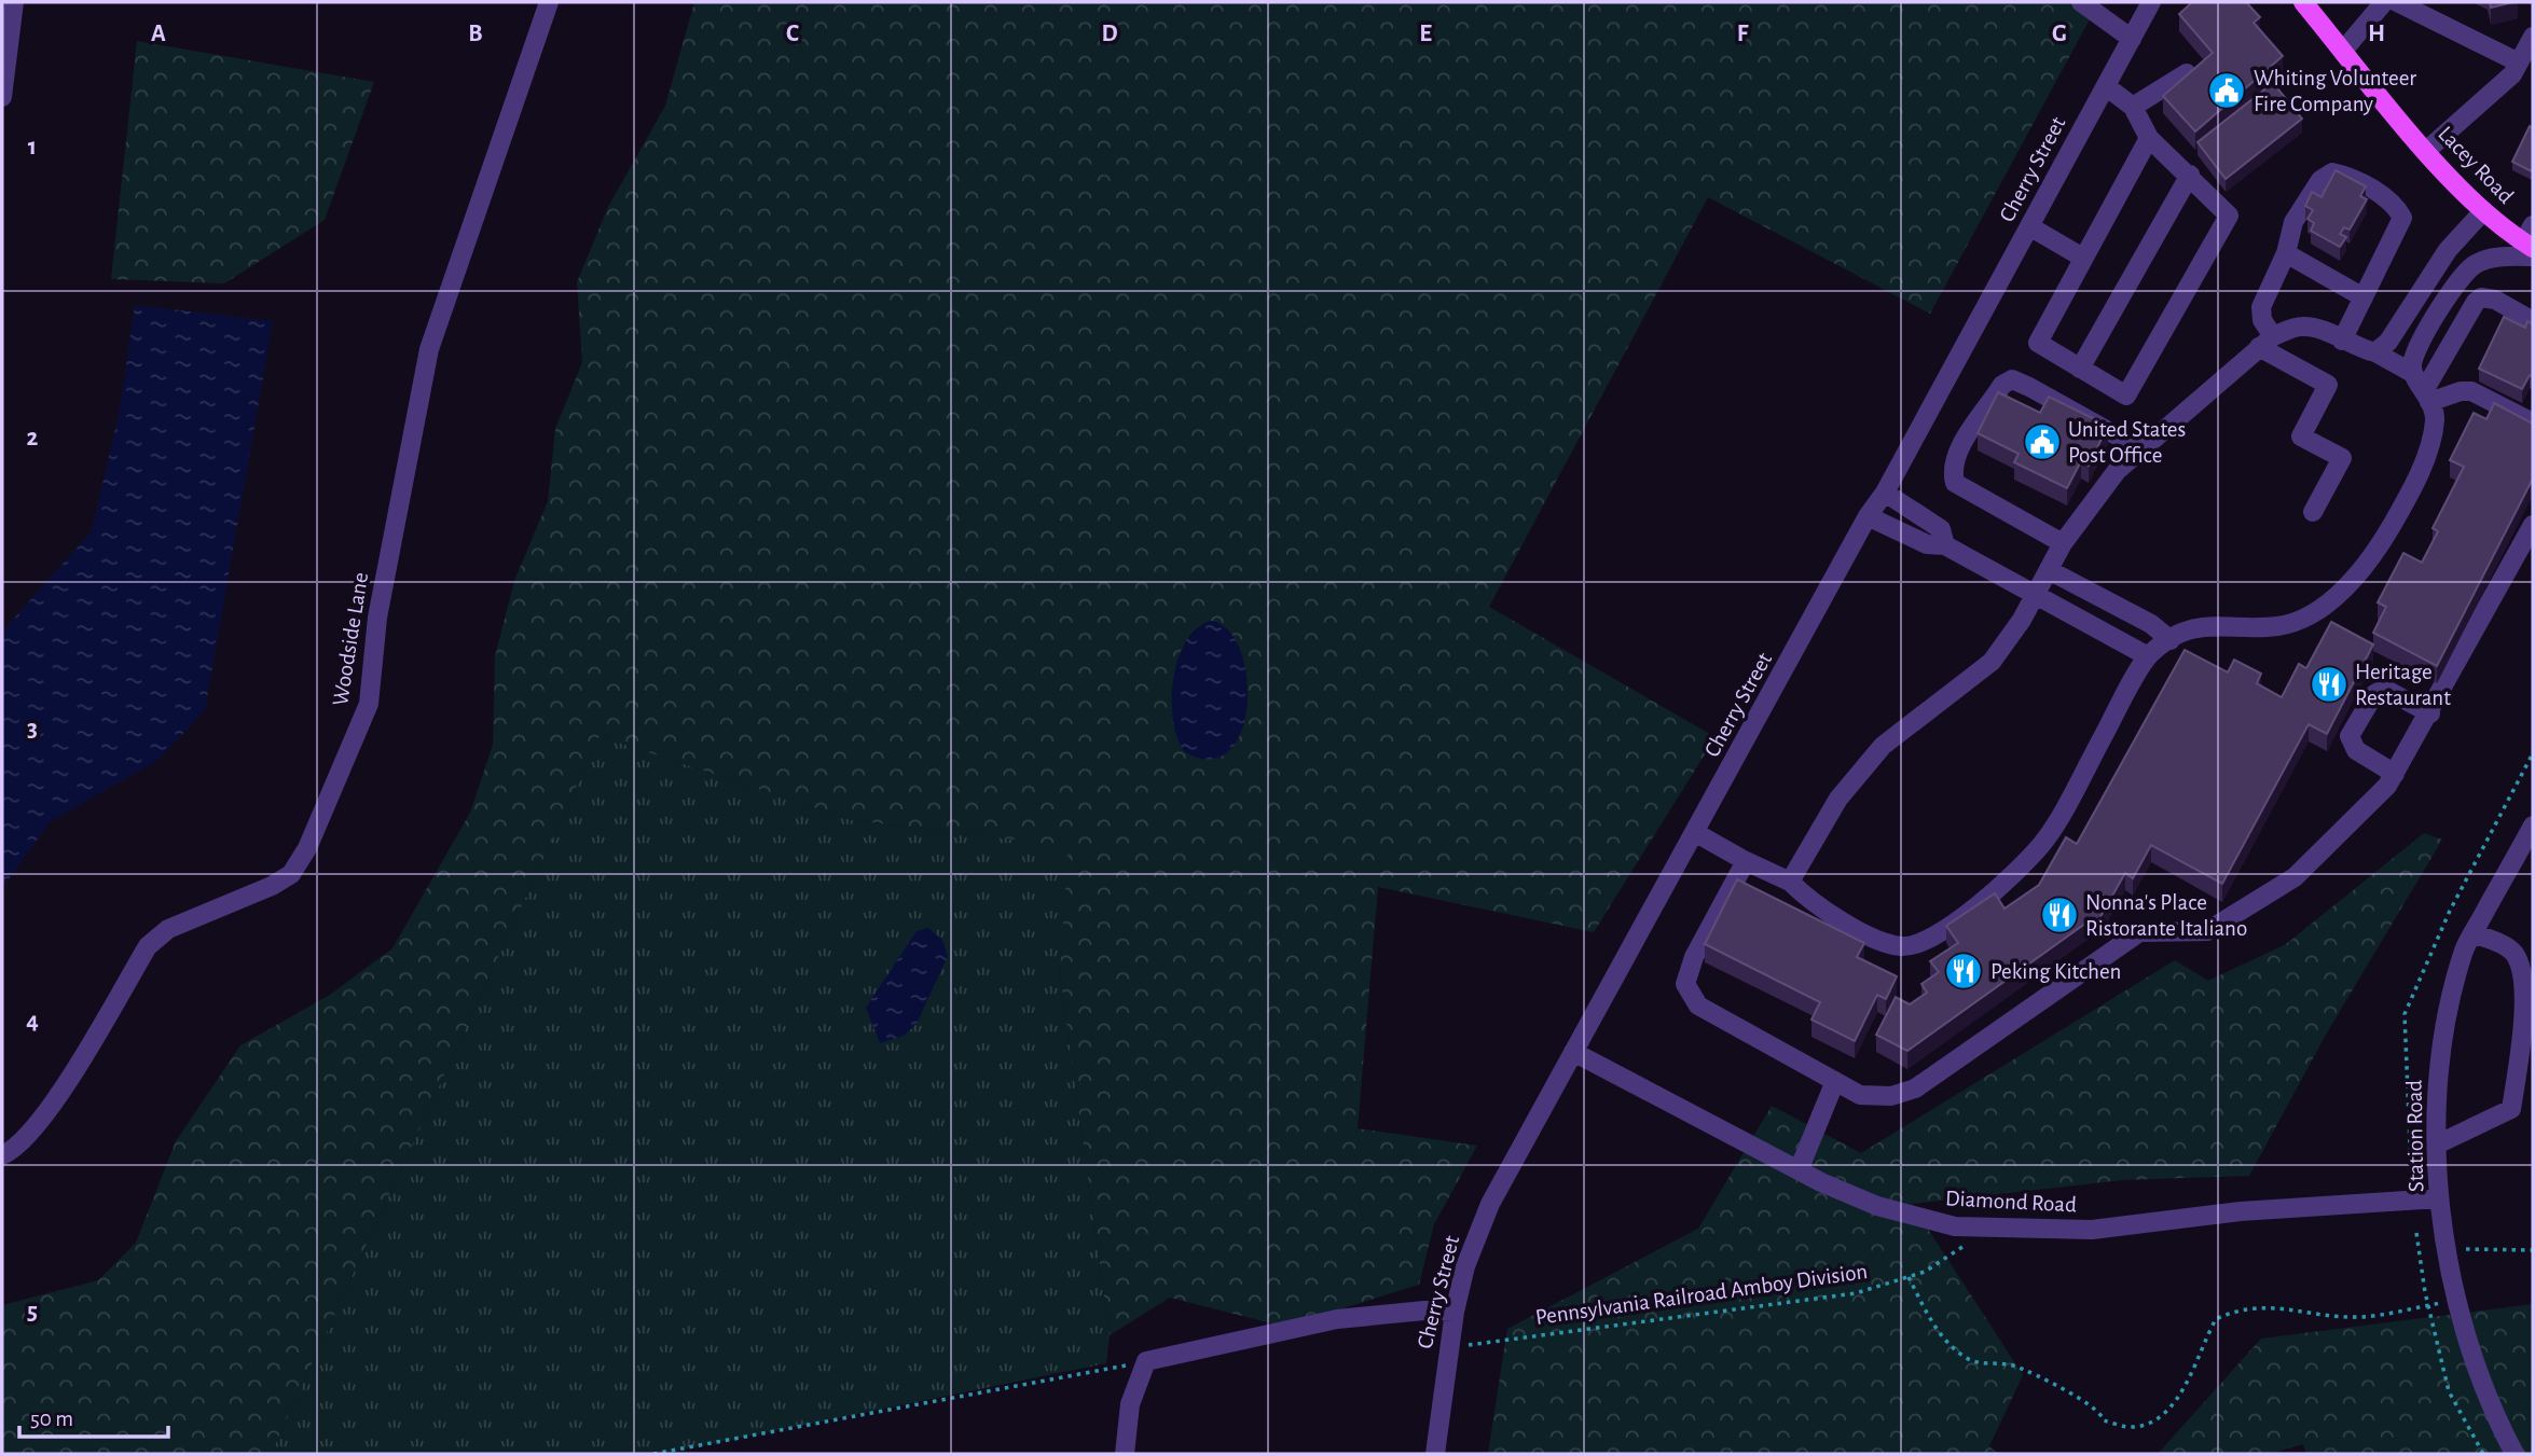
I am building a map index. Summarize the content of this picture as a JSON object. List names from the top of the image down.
{
  "streets": {
    "main road": ["Lacey Road"],
    "street": [
      "Cherry Street",
      "Woodside Lane",
      "Station Road",
      "Diamond Road"
    ],
    "path": ["Pennsylvania Railroad Amboy Division"]
  },
  "crossings": [
    ["Cherry Street", "Diamond Road"],
    ["Cherry Street", "Pennsylvania Railroad Amboy Division"],
    ["Station Road", "Diamond Road"],
    ["Diamond Road", "Pennsylvania Railroad Amboy Division"]
  ],
  "places": {
    "public building": ["Whiting Volunteer Fire Company", "United States Post Office"],
    "restaurant": ["Heritage Restaurant", "Nonna's Place Ristorante Italiano", "Peking Kitchen"]
  },
  "scale_bar": "50 m",
  "grid": {
    "columns": [
      "A",
      "B",
      "C",
      "D",
      "E",
      "F",
      "G",
      "H"
    ],
    "rows": [
      "1",
      "2",
      "3",
      "4",
      "5"
    ]
  }
}
